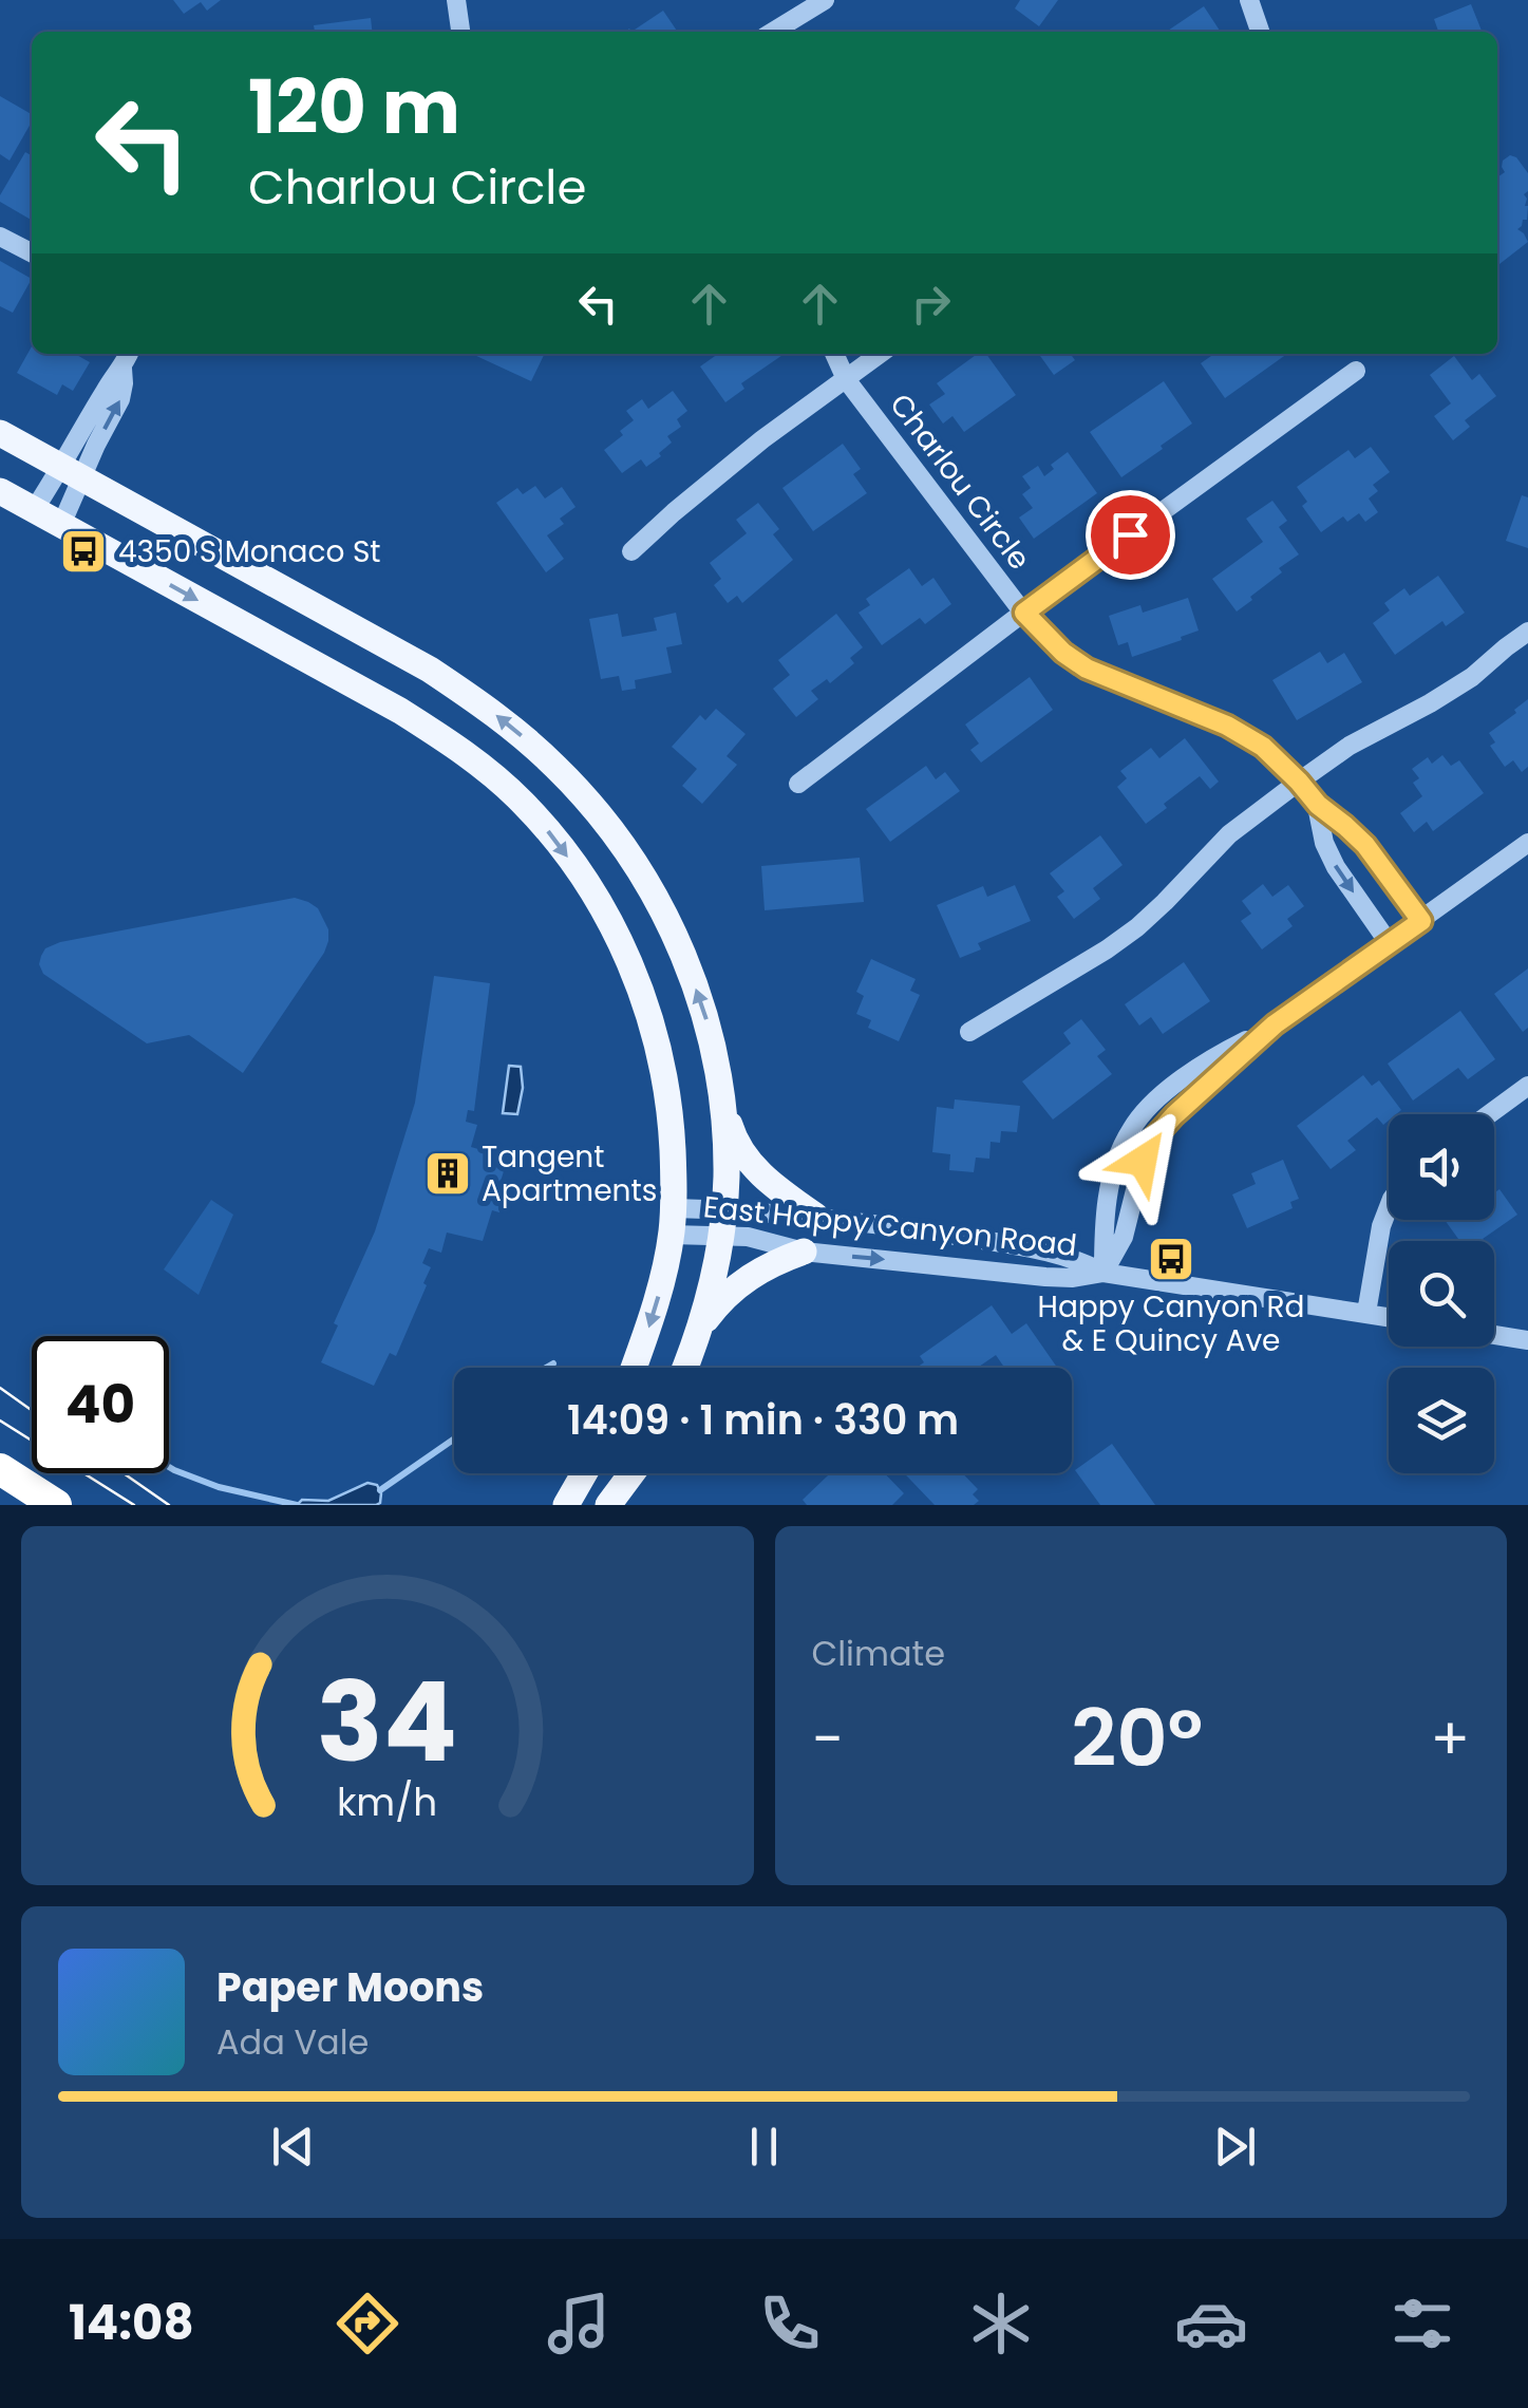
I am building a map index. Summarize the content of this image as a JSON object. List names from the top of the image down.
{
  "streets": {
    "street": ["Charlou Circle", "East Happy Canyon Road"]
  },
  "places": {
    "bus stop": ["4350 S Monaco St", "Happy Canyon Rd & E Quincy Ave"],
    "building": ["Tangent Apartments"]
  },
  "page": {
    "turn": ["120 m", "Charlou Circle"],
    "limit": "40",
    "trip": "14:09 · 1 min · 330 m",
    "tile": "Climate",
    "heat": ["−", "20°", "+"],
    "song": ["Paper Moons", "Ada Vale"],
    "tabs": "14:08",
    "gauge": ["34", "km/h"]
  }
}
